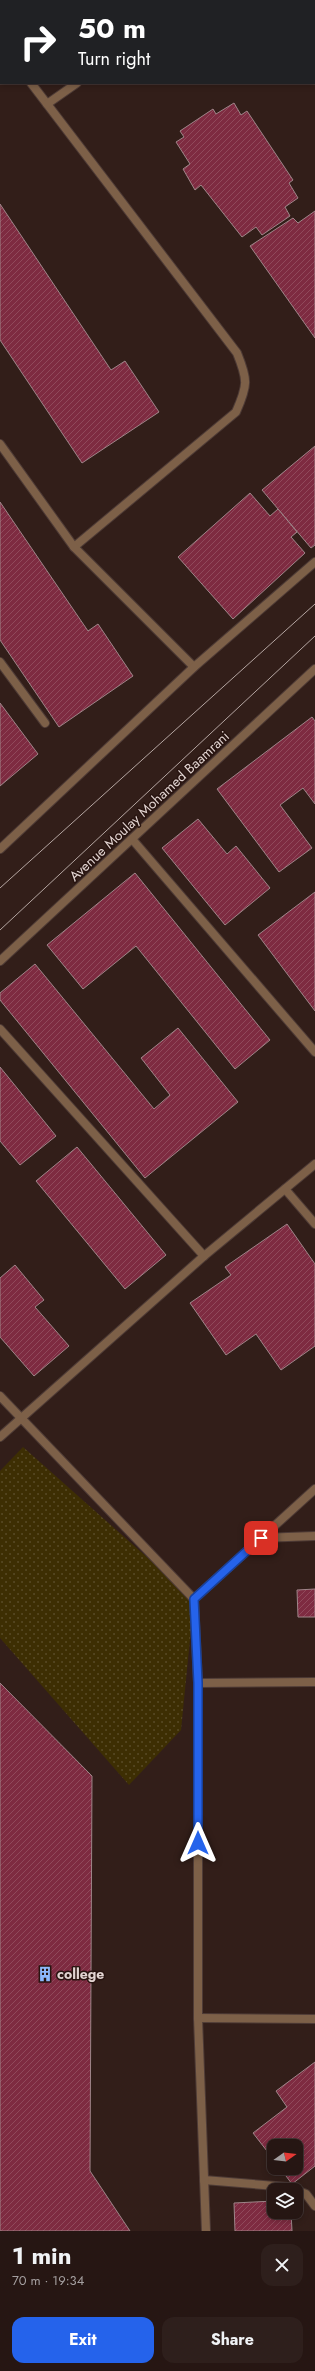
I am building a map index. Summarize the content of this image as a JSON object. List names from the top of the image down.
{
  "streets": {
    "street": ["Avenue Moulay Mohamed Baamrani"]
  },
  "places": {
    "building": ["college"]
  },
  "north": "right",
  "page": {
    "turn": ["50 m", "Turn right"],
    "heading": ["1 min", "70 m · 19:34"],
    "buttons": ["Exit", "Share"]
  }
}
